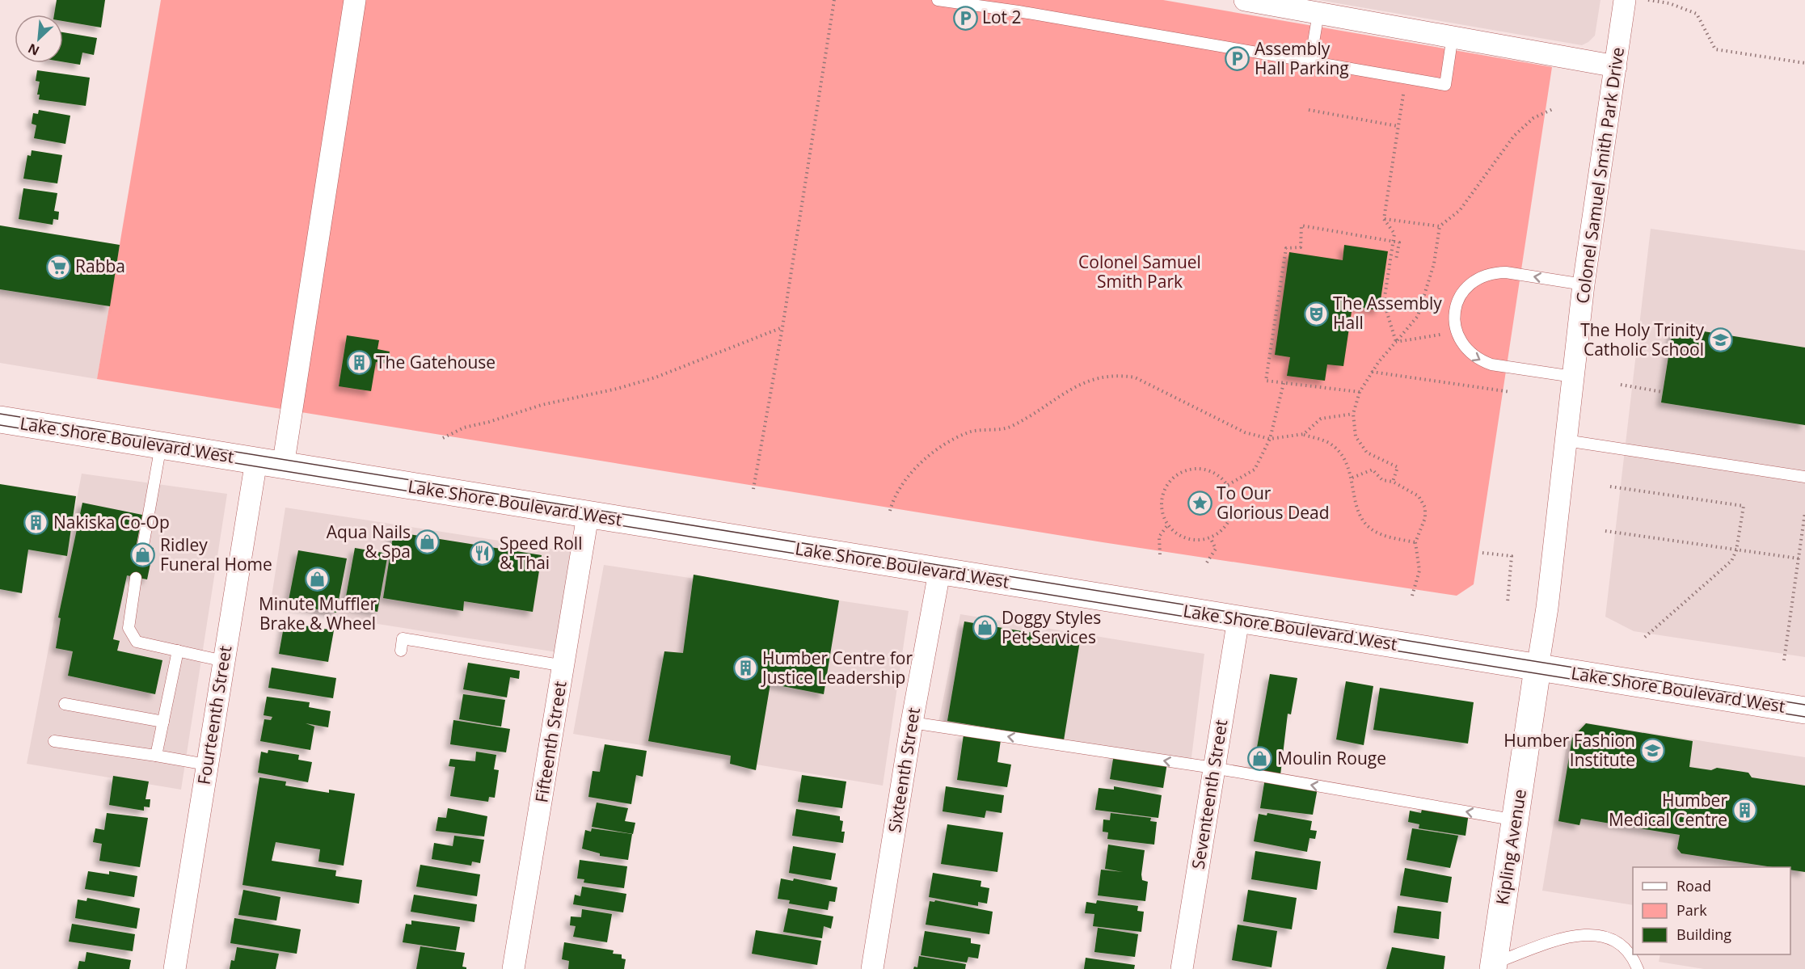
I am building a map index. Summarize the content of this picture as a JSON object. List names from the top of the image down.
{
  "streets": {
    "main road": ["Lake Shore Boulevard West", "Kipling Avenue"],
    "street": [
      "Colonel Samuel Smith Park Drive",
      "Fourteenth Street",
      "Fifteenth Street",
      "Sixteenth Street",
      "Seventeenth Street"
    ]
  },
  "crossings": [
    ["Colonel Samuel Smith Park Drive", "Lake Shore Boulevard West"],
    ["Colonel Samuel Smith Park Drive", "Kipling Avenue"],
    ["Lake Shore Boulevard West", "Fourteenth Street"],
    ["Lake Shore Boulevard West", "Fifteenth Street"],
    ["Lake Shore Boulevard West", "Sixteenth Street"],
    ["Lake Shore Boulevard West", "Seventeenth Street"],
    ["Lake Shore Boulevard West", "Kipling Avenue"]
  ],
  "parks": ["Colonel Samuel Smith Park"],
  "places": {
    "parking": ["Lot 2", "Assembly Hall Parking"],
    "supermarket": ["Rabba"],
    "theatre": ["The Assembly Hall"],
    "school or university": ["The Holy Trinity Catholic School", "Humber Fashion Institute"],
    "building": [
      "The Gatehouse",
      "Nakiska Co-Op",
      "Humber Centre for Justice Leadership",
      "Humber Medical Centre"
    ],
    "place": ["To Our Glorious Dead"],
    "shop": [
      "Aqua Nails & Spa",
      "Ridley Funeral Home",
      "Minute Muffler Brake & Wheel",
      "Doggy Styles Pet Services",
      "Moulin Rouge"
    ],
    "restaurant": ["Speed Roll & Thai"]
  },
  "legend": ["Road", "Park", "Building"],
  "north": "bottom left"
}
